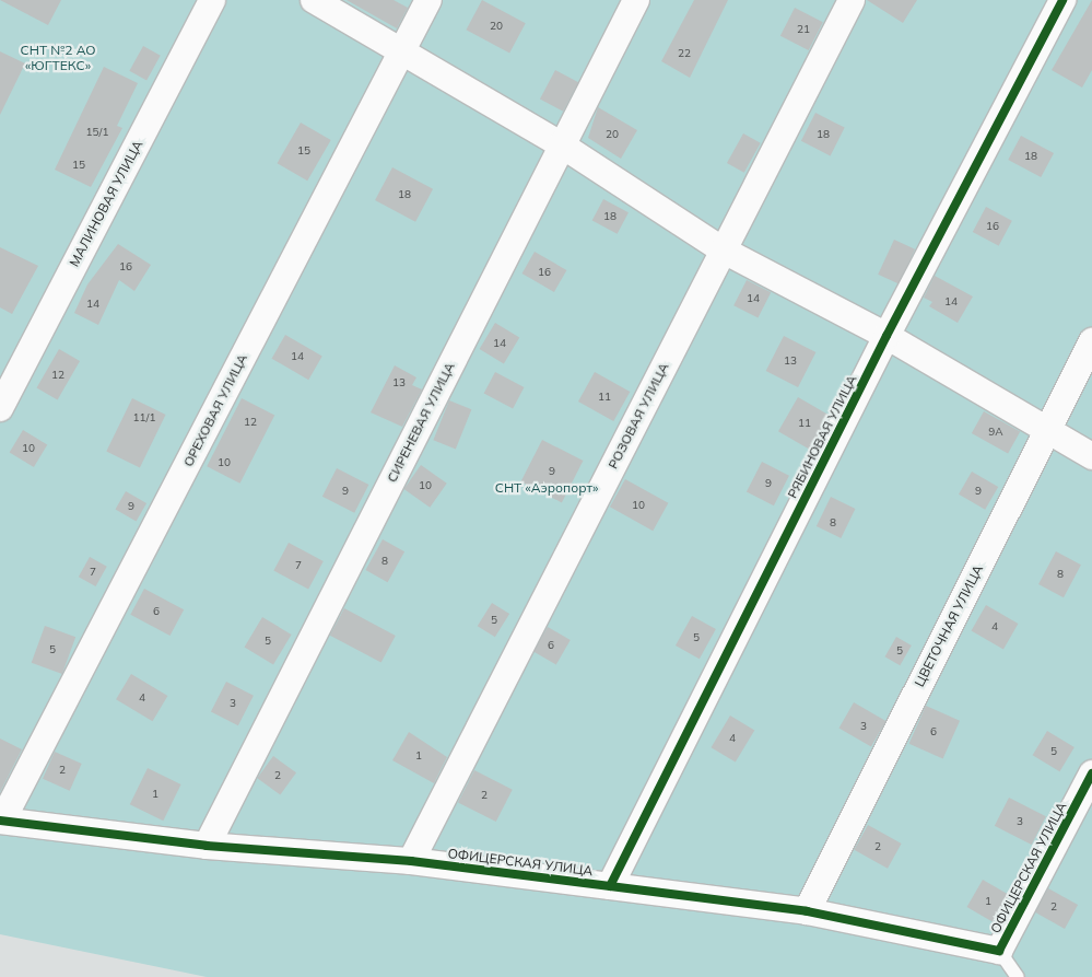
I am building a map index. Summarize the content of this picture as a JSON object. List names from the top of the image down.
{
  "streets": {
    "street": [
      "МАЛИНОВАЯ УЛИЦА",
      "ОРЕХОВАЯ УЛИЦА",
      "РОЗОВАЯ УЛИЦА",
      "СИРЕНЕВАЯ УЛИЦА",
      "РЯБИНОВАЯ УЛИЦА",
      "ЦВЕТОЧНАЯ УЛИЦА",
      "ОФИЦЕРСКАЯ УЛИЦА"
    ]
  },
  "crossings": [
    ["ОРЕХОВАЯ УЛИЦА", "ОФИЦЕРСКАЯ УЛИЦА"],
    ["РОЗОВАЯ УЛИЦА", "ОФИЦЕРСКАЯ УЛИЦА"],
    ["СИРЕНЕВАЯ УЛИЦА", "ОФИЦЕРСКАЯ УЛИЦА"],
    ["РЯБИНОВАЯ УЛИЦА", "ОФИЦЕРСКАЯ УЛИЦА"],
    ["ЦВЕТОЧНАЯ УЛИЦА", "ОФИЦЕРСКАЯ УЛИЦА"]
  ],
  "parks": ["СНТ №2 АО «ЮГТЕКС»", "СНТ «Аэропорт»"],
  "house_numbers": [
    "20",
    "21",
    "22",
    "15/1",
    "20",
    "18",
    "15",
    "18",
    "15",
    "18",
    "18",
    "16",
    "16",
    "16",
    "14",
    "14",
    "14",
    "14",
    "14",
    "13",
    "12",
    "13",
    "11",
    "11/1",
    "12",
    "11",
    "9А",
    "10",
    "10",
    "9",
    "9",
    "10",
    "9",
    "9",
    "10",
    "9",
    "8",
    "8",
    "7",
    "7",
    "8",
    "6",
    "5",
    "4",
    "5",
    "5",
    "6",
    "5",
    "5",
    "4",
    "3",
    "3",
    "6",
    "4",
    "5",
    "1",
    "2",
    "2",
    "1",
    "2",
    "3",
    "2",
    "1",
    "2"
  ]
}
